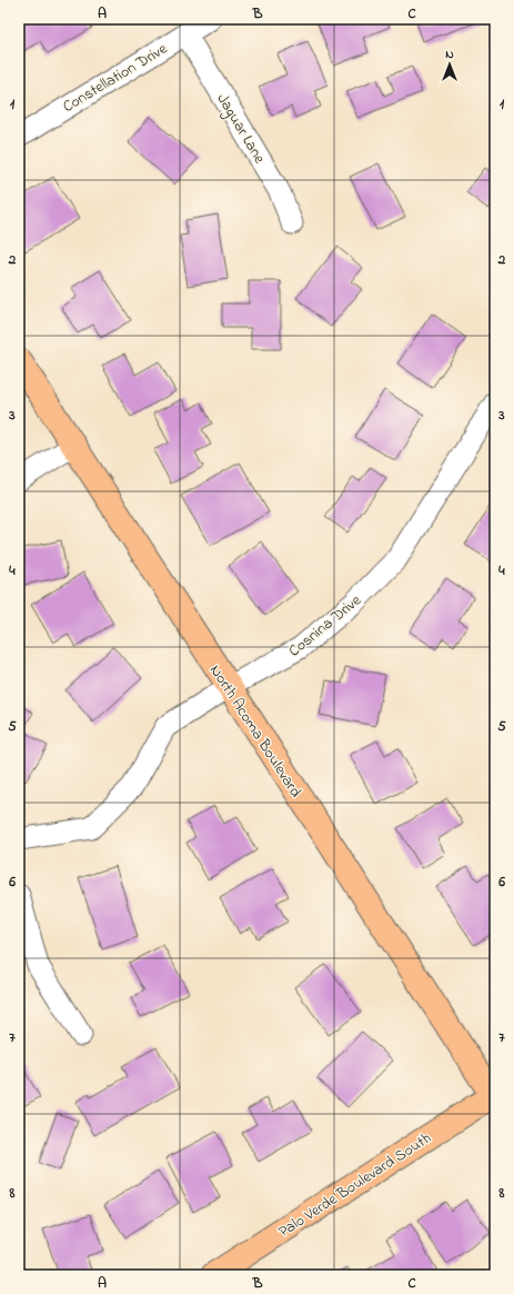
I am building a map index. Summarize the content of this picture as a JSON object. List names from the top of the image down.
{
  "streets": {
    "main road": ["North Acoma Boulevard", "Palo Verde Boulevard South"],
    "street": ["Constellation Drive", "Jaguar Lane", "Cosnina Drive"]
  },
  "crossings": [
    ["Constellation Drive", "Jaguar Lane"],
    ["Cosnina Drive", "North Acoma Boulevard"],
    ["North Acoma Boulevard", "Palo Verde Boulevard South"]
  ],
  "north": "top",
  "grid": {
    "columns": ["A", "B", "C"],
    "rows": [
      "1",
      "2",
      "3",
      "4",
      "5",
      "6",
      "7",
      "8"
    ]
  }
}
